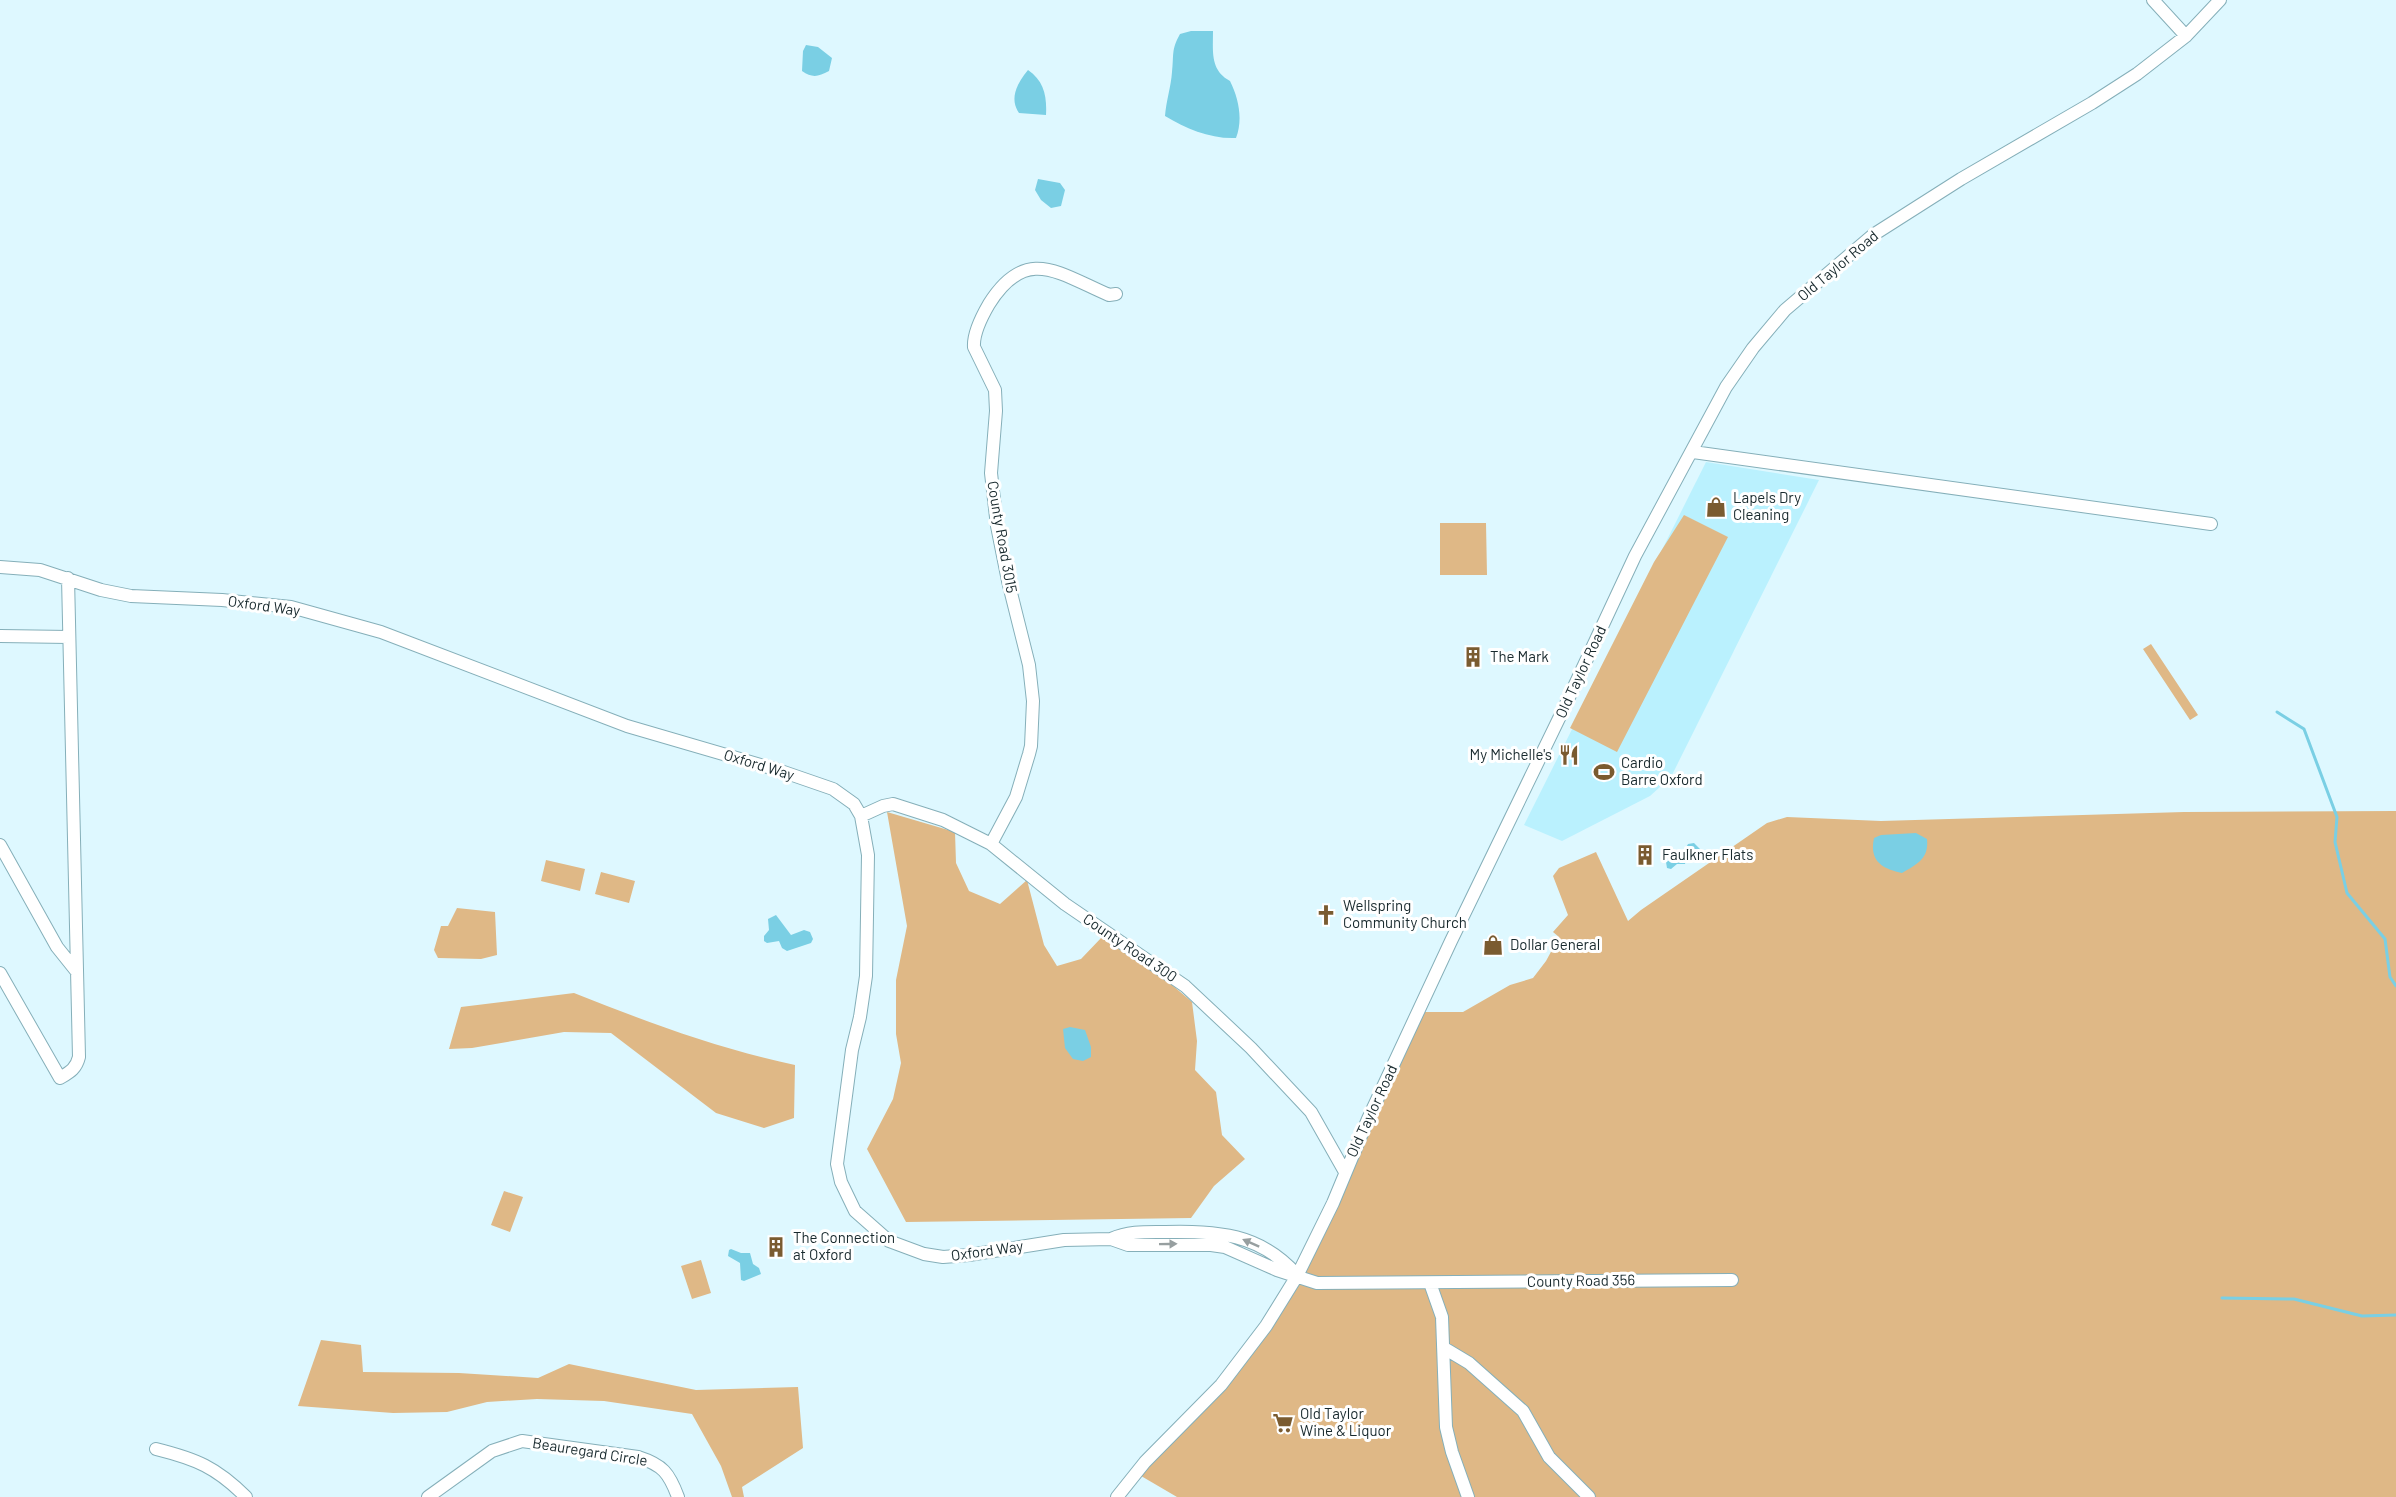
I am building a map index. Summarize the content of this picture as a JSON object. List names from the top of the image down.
{
  "streets": {
    "street": [
      "Old Taylor Road",
      "County Road 3015",
      "Oxford Way",
      "County Road 300",
      "County Road 356",
      "Beauregard Circle"
    ]
  },
  "crossings": [
    ["Old Taylor Road", "Oxford Way"],
    ["Old Taylor Road", "County Road 300"],
    ["Old Taylor Road", "County Road 356"],
    ["County Road 3015", "County Road 300"],
    ["Oxford Way", "County Road 300"],
    ["Oxford Way", "County Road 356"]
  ],
  "places": {
    "shop": ["Lapels Dry Cleaning", "Dollar General"],
    "building": ["The Mark", "Faulkner Flats", "The Connection at Oxford"],
    "restaurant": ["My Michelle's"],
    "sports": ["Cardio Barre Oxford"],
    "church": ["Wellspring Community Church"],
    "supermarket": ["Old Taylor Wine & Liquor"]
  }
}
